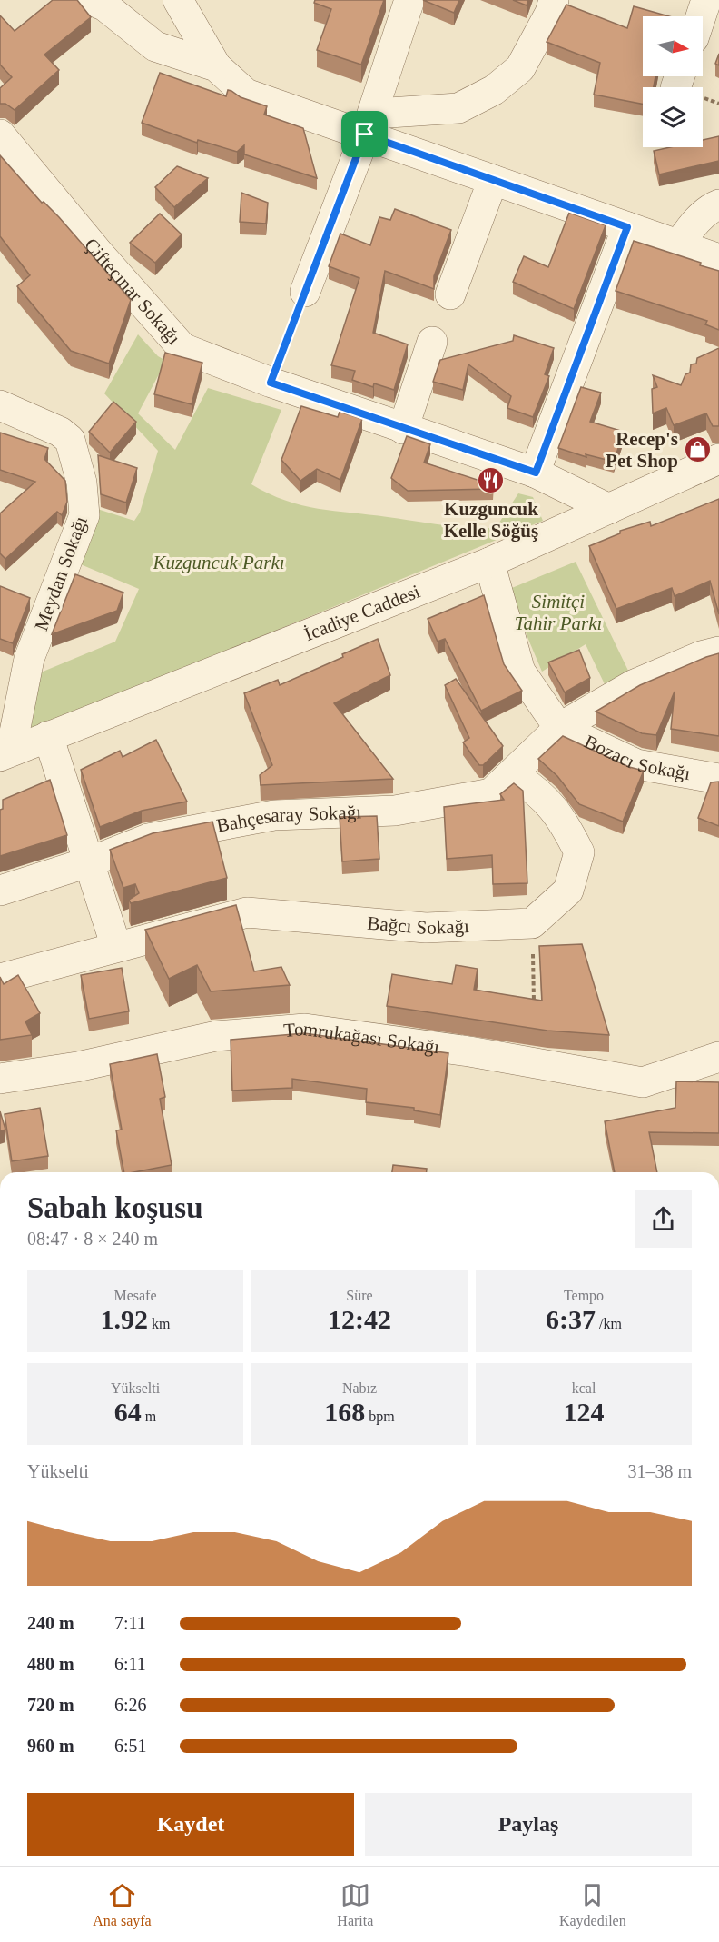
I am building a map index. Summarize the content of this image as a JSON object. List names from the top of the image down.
{
  "streets": {
    "street": [
      "Çifteçınar Sokağı",
      "Meydan Sokağı",
      "İcadiye Caddesi",
      "Bozacı Sokağı",
      "Bahçesaray Sokağı",
      "Bağcı Sokağı",
      "Tomrukağası Sokağı"
    ]
  },
  "crossings": [
    ["Çifteçınar Sokağı", "İcadiye Caddesi"],
    ["Meydan Sokağı", "İcadiye Caddesi"],
    ["Bozacı Sokağı", "Bahçesaray Sokağı"]
  ],
  "parks": ["Kuzguncuk Parkı", "Simitçi Tahir Parkı"],
  "places": {
    "shop": ["Recep's Pet Shop"],
    "restaurant": ["Kuzguncuk Kelle Söğüş"]
  },
  "north": "right",
  "page": {
    "heading": ["Sabah koşusu", "08:47 · 8 × 240 m"],
    "stats": [
      ["Mesafe", "1.92 km"],
      ["Süre", "12:42"],
      ["Tempo", "6:37 /km"],
      ["Yükselti", "64 m"],
      ["Nabız", "168 bpm"],
      ["kcal", "124"]
    ],
    "chart": ["Yükselti", "31–38 m"],
    "list": [
      {
        "name": "240 m",
        "note": "7:11"
      },
      {
        "name": "480 m",
        "note": "6:11"
      },
      {
        "name": "720 m",
        "note": "6:26"
      },
      {
        "name": "960 m",
        "note": "6:51"
      }
    ],
    "buttons": ["Kaydet", "Paylaş"],
    "tabs": ["Ana sayfa", "Harita", "Kaydedilen"]
  }
}
